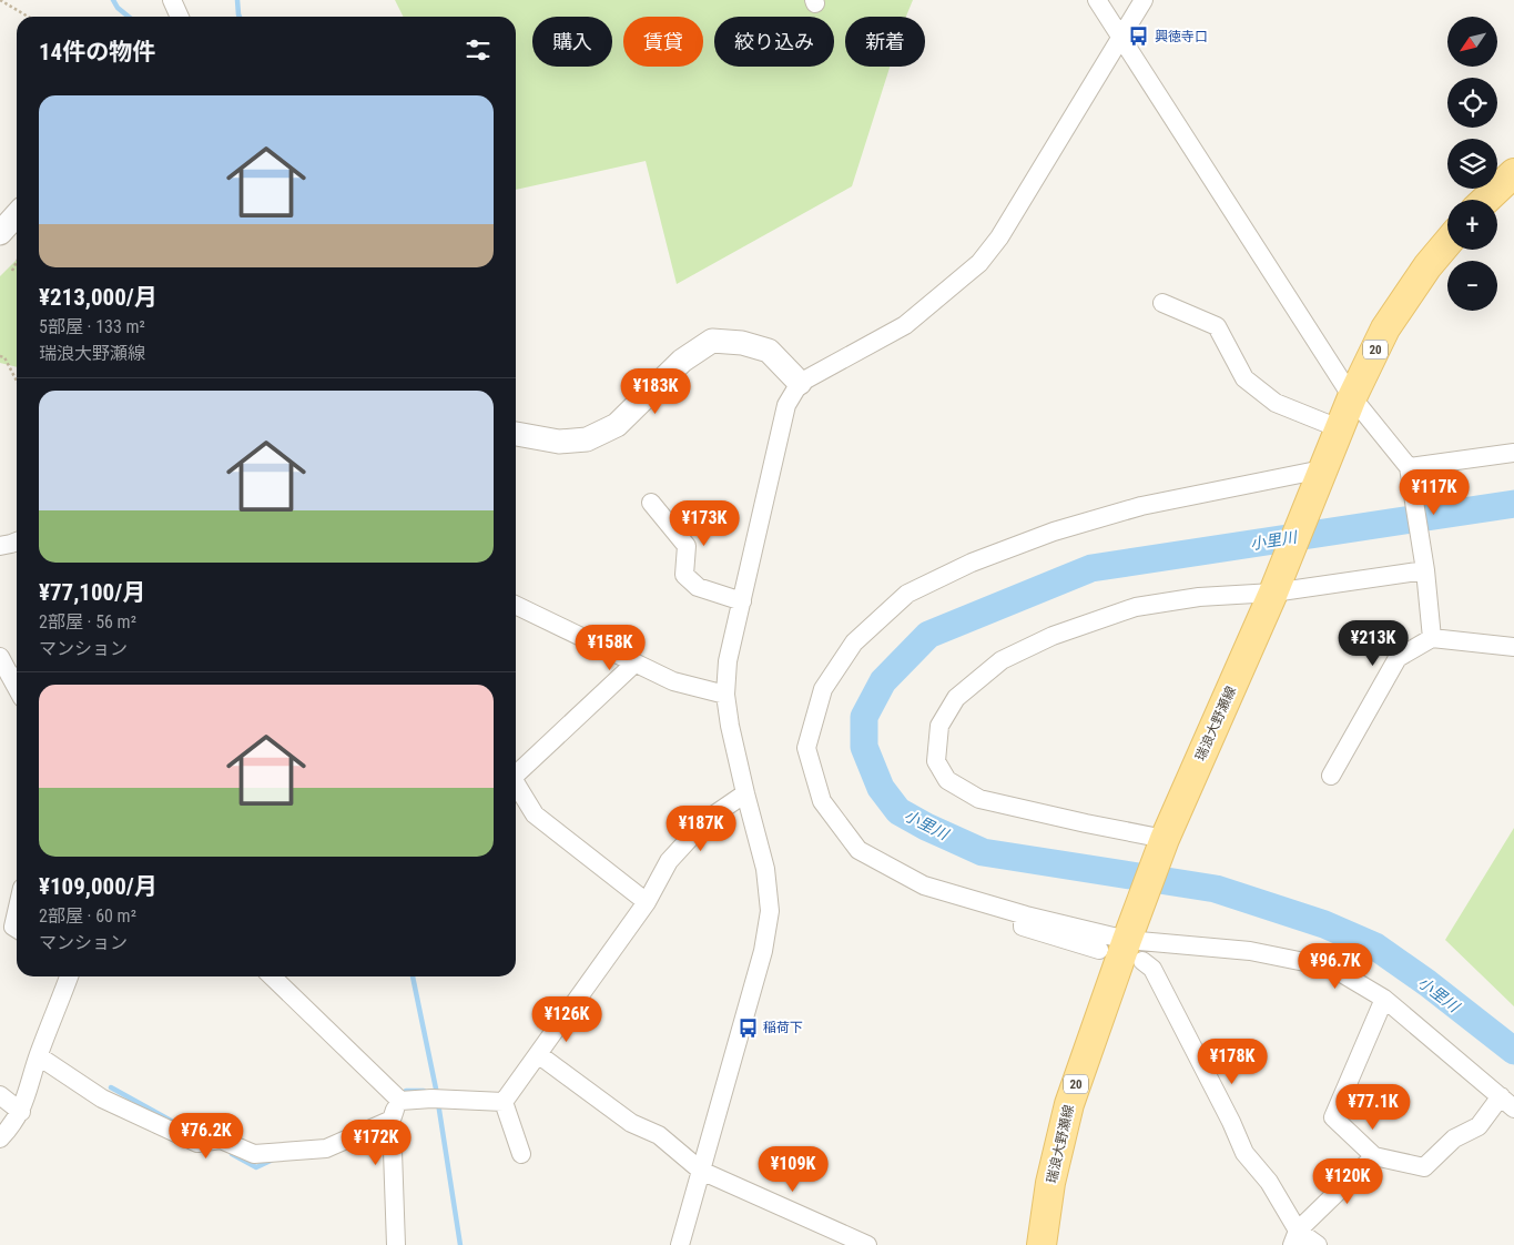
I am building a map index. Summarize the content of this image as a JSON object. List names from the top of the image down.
{
  "streets": {
    "main road": ["20", "瑞浪大野瀬線"]
  },
  "water": ["小里川"],
  "places": {
    "bus stop": ["興徳寺口", "稲荷下"]
  },
  "north": "bottom left",
  "page": {
    "map_buttons": ["+", "−"],
    "chip": [
      "購入",
      "賃貸",
      "絞り込み",
      "新着"
    ],
    "heading": "14件の物件",
    "list": [
      {
        "name": "¥213,000/月",
        "note": "5部屋 · 133 m² · 瑞浪大野瀬線"
      },
      {
        "name": "¥77,100/月",
        "note": "2部屋 · 56 m² · マンション"
      },
      {
        "name": "¥109,000/月",
        "note": "2部屋 · 60 m² · マンション"
      }
    ],
    "price": [
      "¥183K",
      "¥117K",
      "¥173K",
      "¥213K",
      "¥158K",
      "¥187K",
      "¥96.7K",
      "¥126K",
      "¥178K",
      "¥77.1K",
      "¥76.2K",
      "¥172K",
      "¥109K",
      "¥120K"
    ]
  }
}
